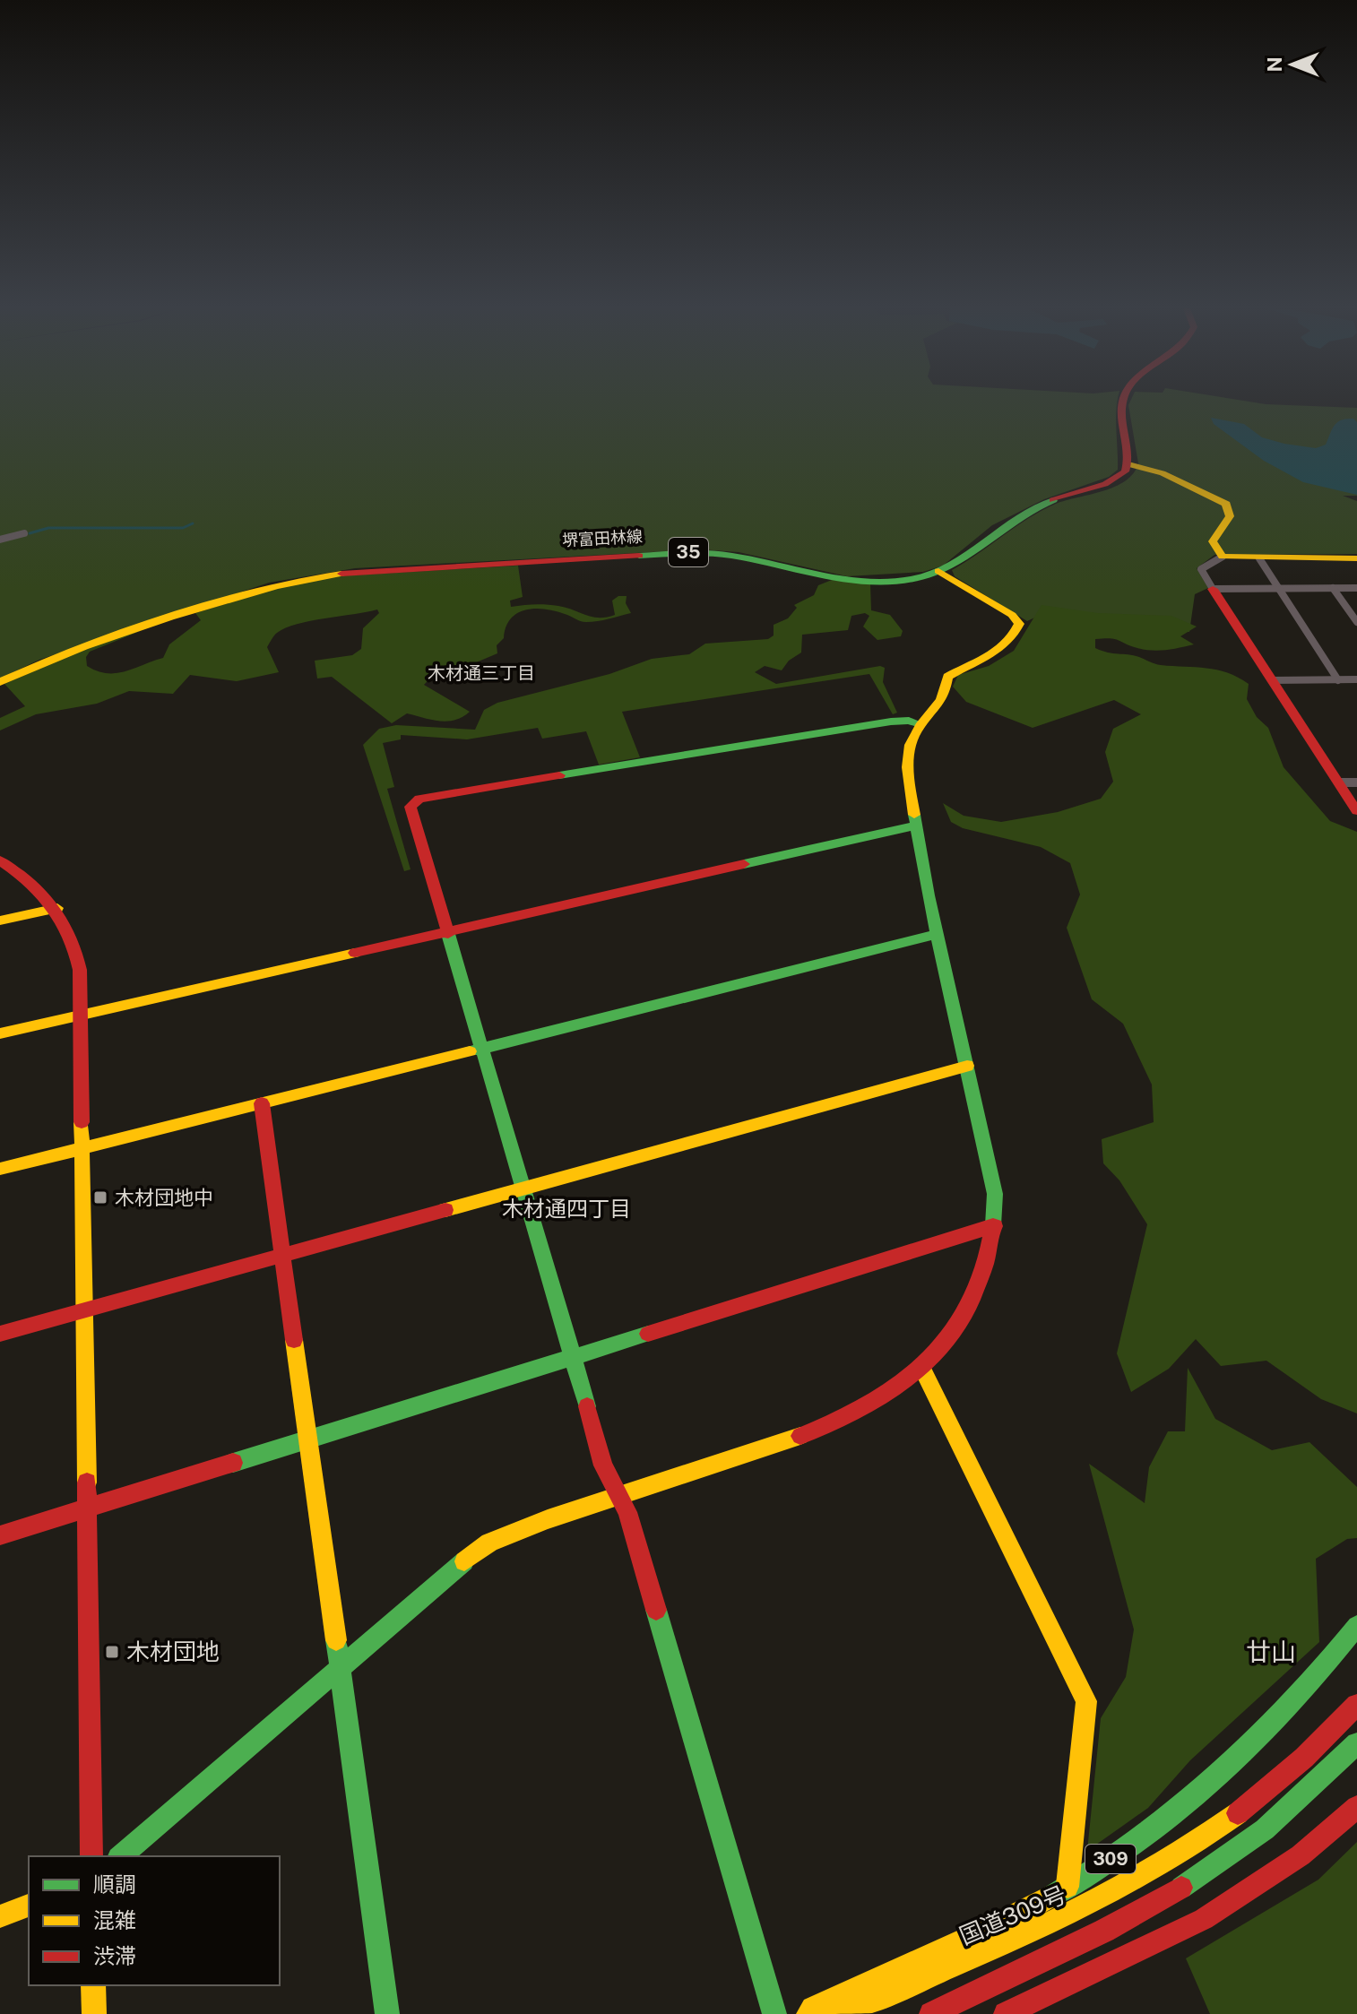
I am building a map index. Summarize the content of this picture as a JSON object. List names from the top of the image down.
{
  "streets": {
    "main road": [
      "堺富田林線",
      "35",
      "309",
      "国道309号"
    ]
  },
  "districts": ["木材通三丁目", "木材通四丁目", "廿山"],
  "places": {
    "transit": ["木材団地中", "木材団地"]
  },
  "legend": ["順調", "混雑", "渋滞"],
  "north": "left"
}
